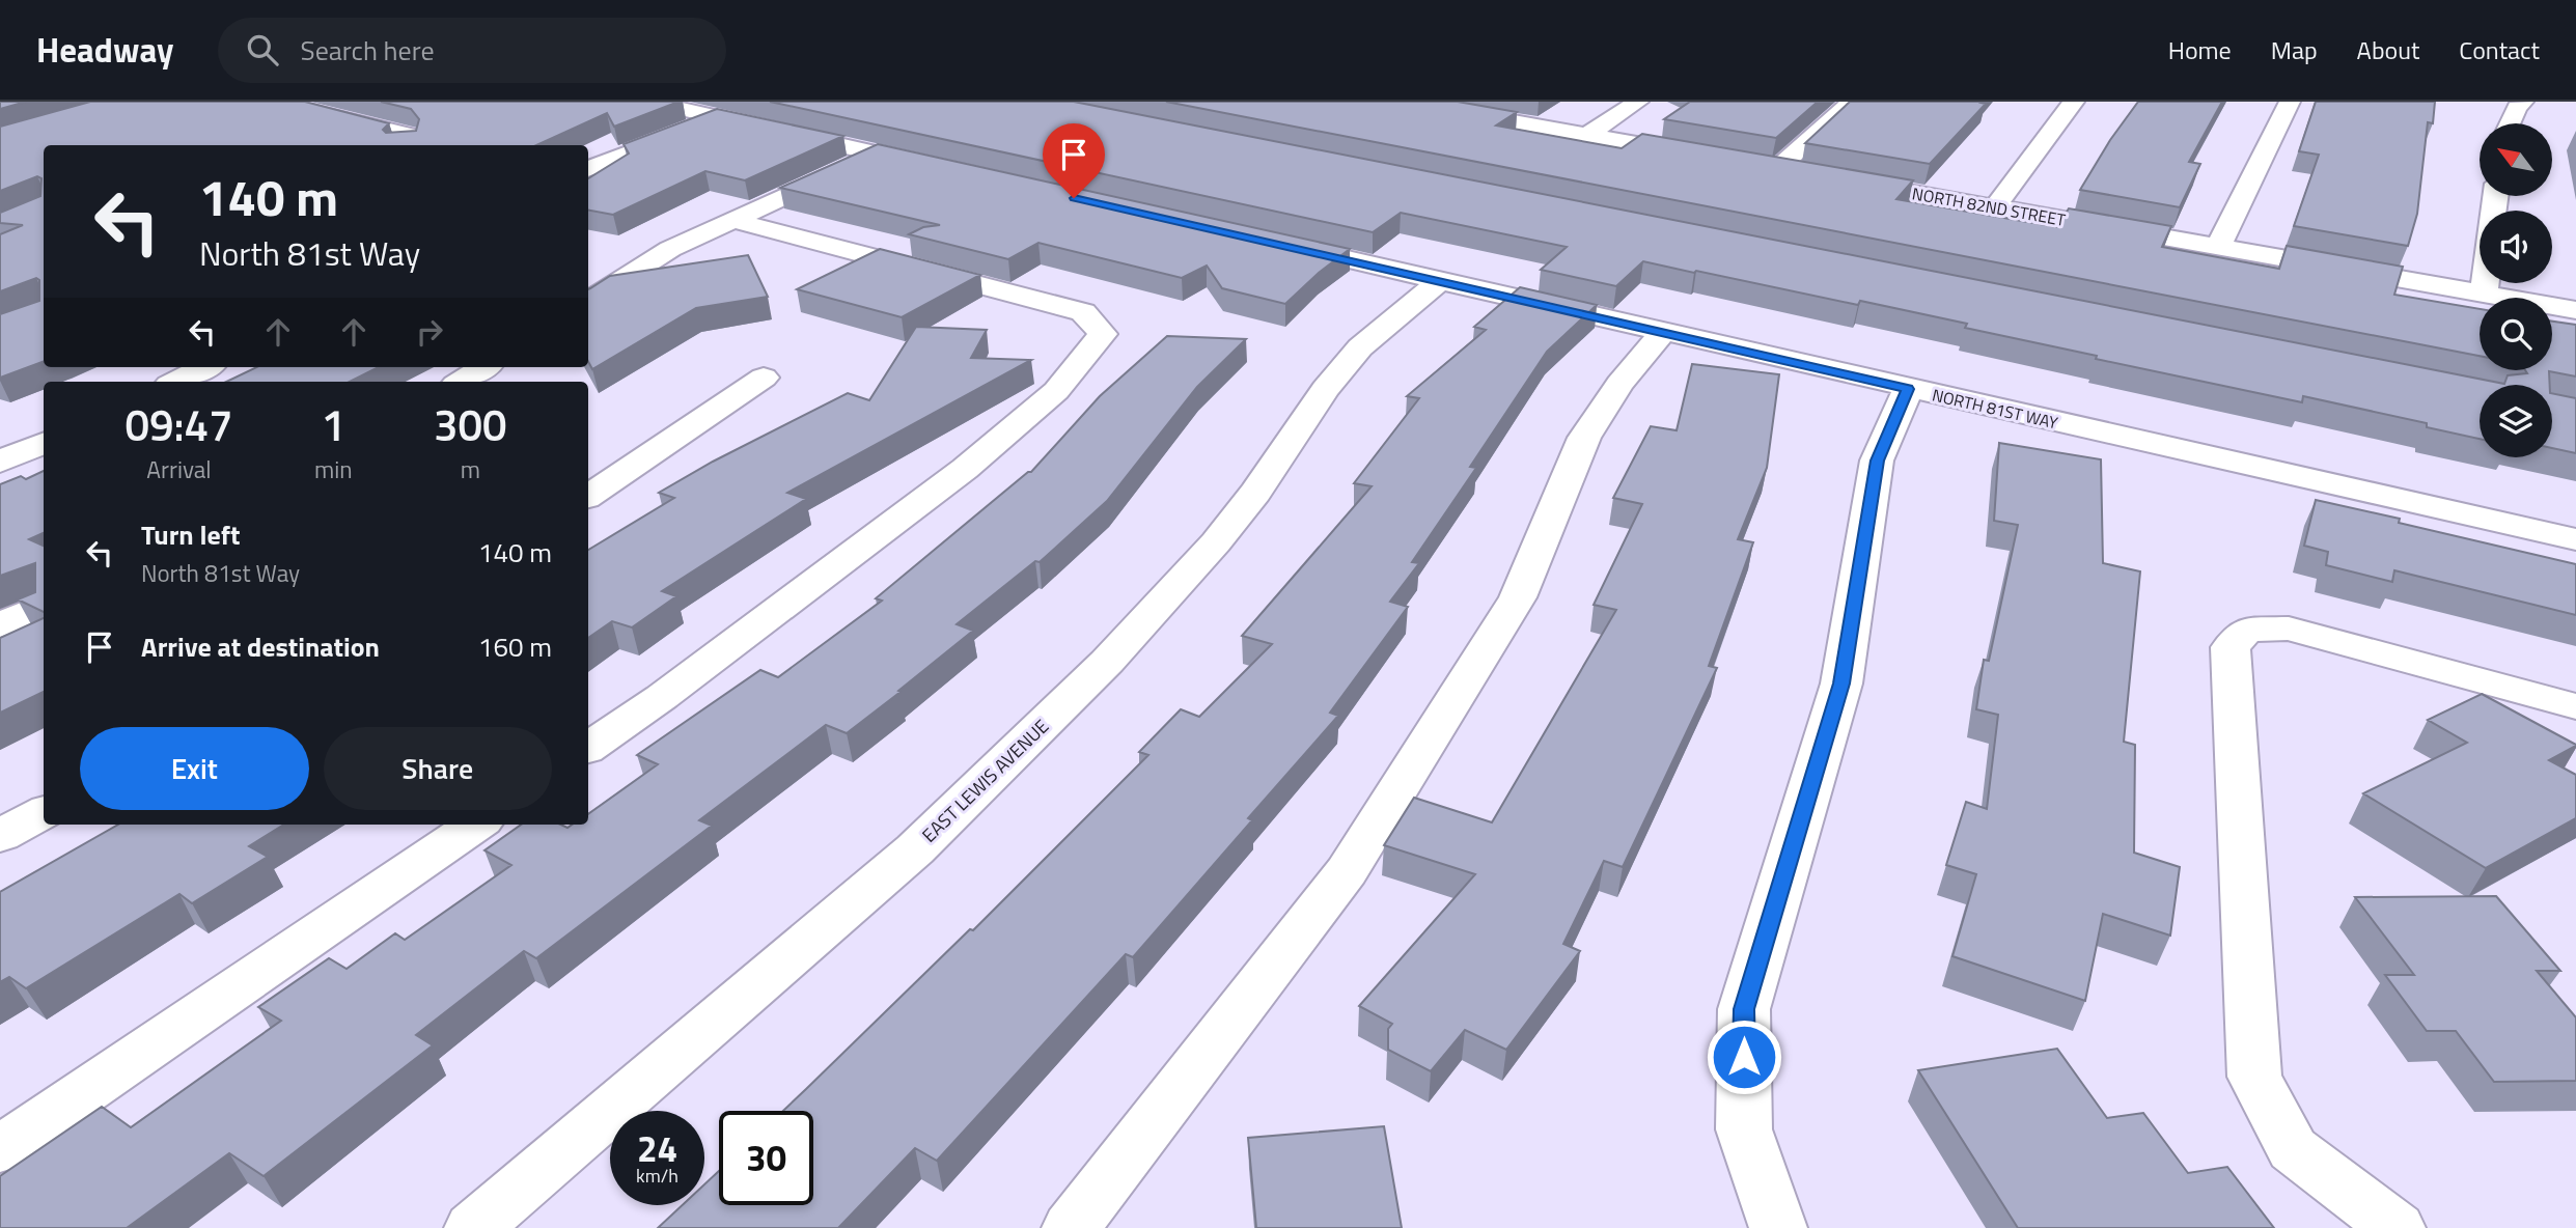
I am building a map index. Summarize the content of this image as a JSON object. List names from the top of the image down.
{
  "streets": {
    "street": ["NORTH 82ND STREET", "NORTH 81ST WAY", "EAST LEWIS AVENUE"]
  },
  "crossings": [
    ["NORTH 81ST WAY", "EAST LEWIS AVENUE"]
  ],
  "north": "top left",
  "page": {
    "header": "Headway",
    "search": "Search here",
    "nav": [
      "Home",
      "Map",
      "About",
      "Contact"
    ],
    "turn": ["140 m", "North 81st Way"],
    "eta": [
      "09:47",
      "Arrival",
      "1",
      "min",
      "300",
      "m"
    ],
    "list": [
      {
        "name": "Turn left",
        "note": "North 81st Way",
        "value": "140 m"
      },
      {
        "name": "Arrive at destination",
        "value": "160 m"
      }
    ],
    "buttons": ["Exit", "Share"],
    "speed": "24 km/h",
    "limit": "30"
  }
}
